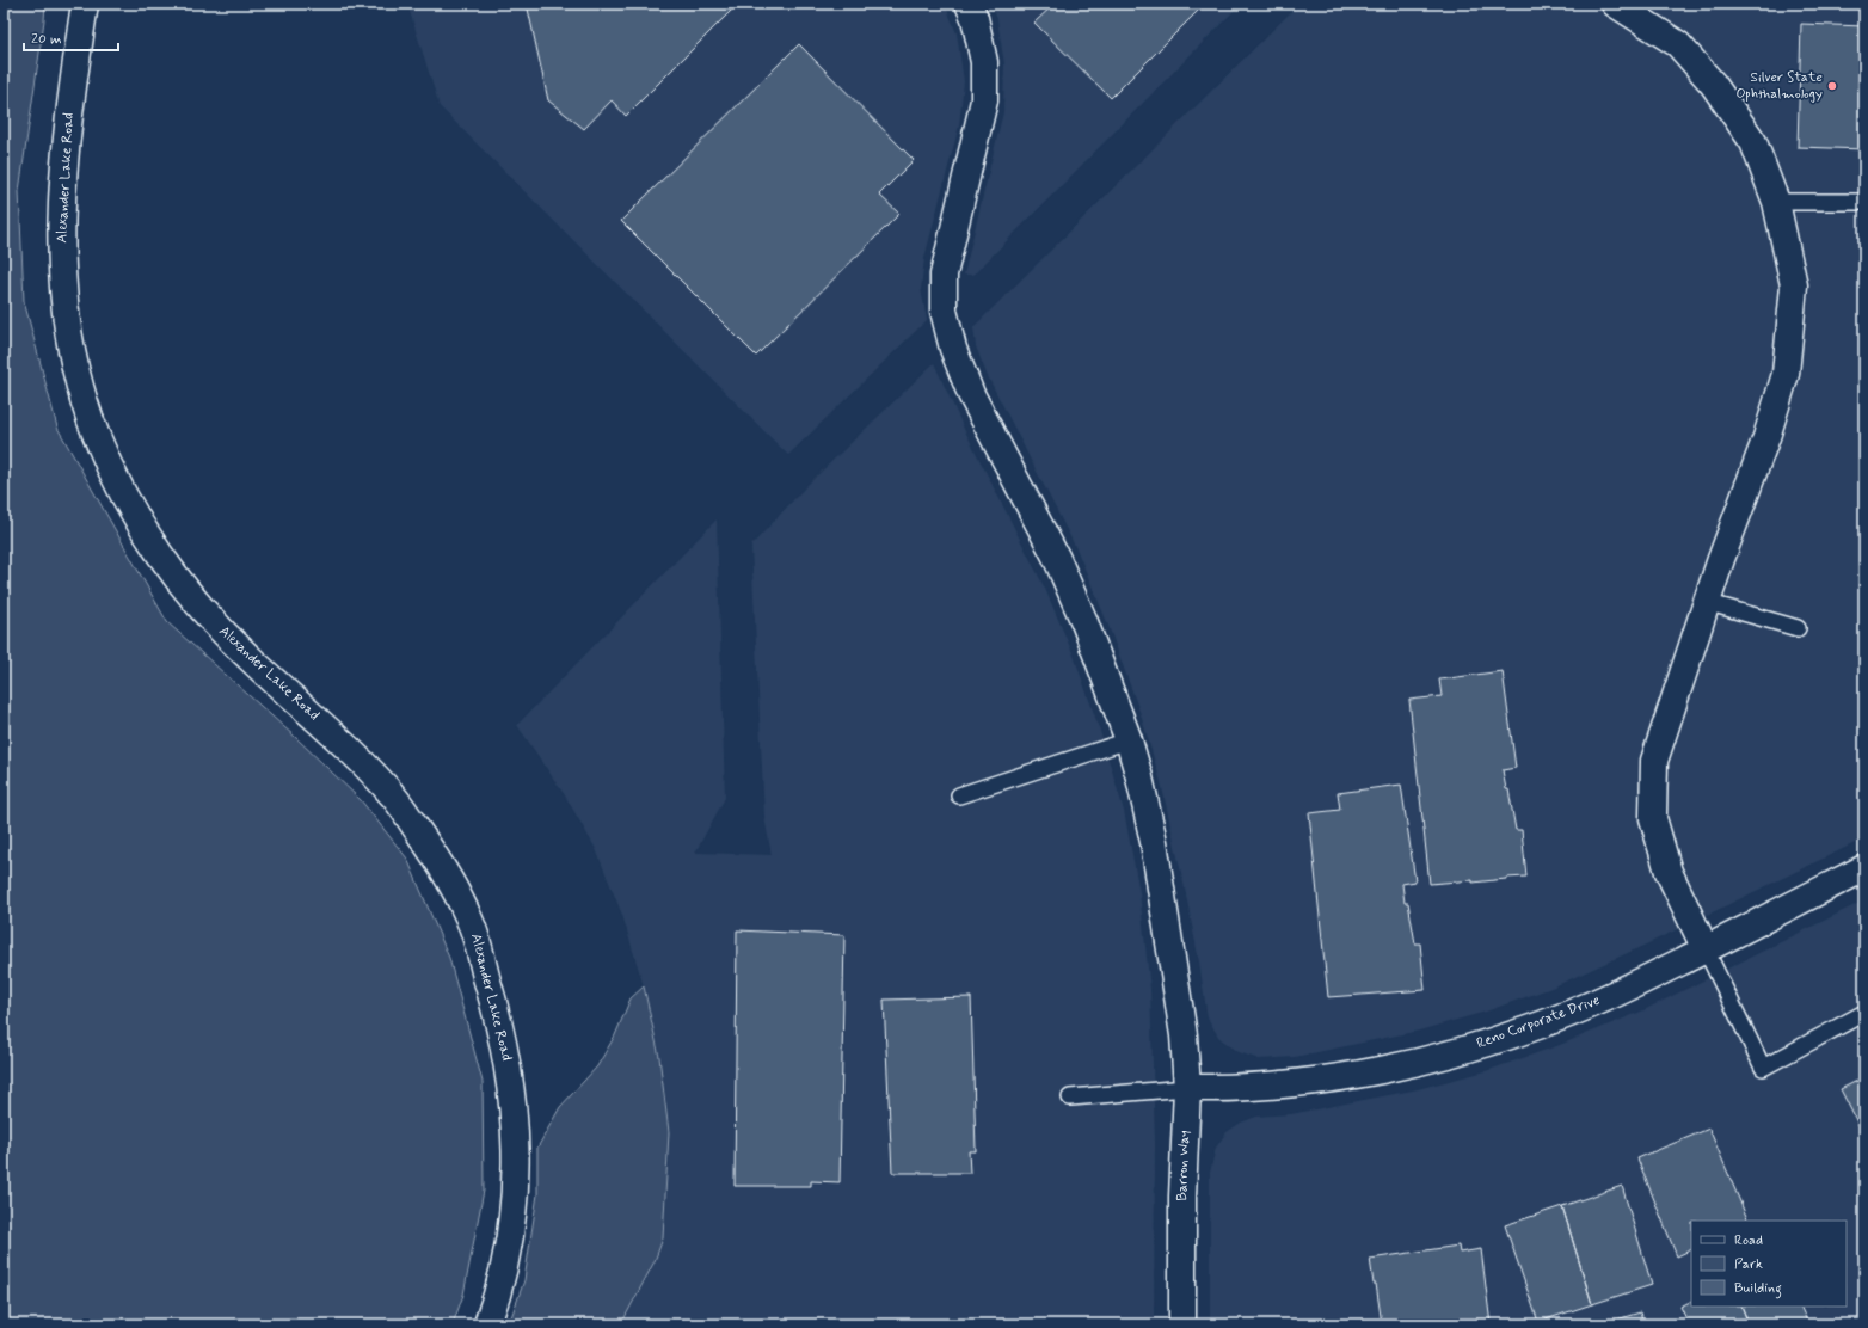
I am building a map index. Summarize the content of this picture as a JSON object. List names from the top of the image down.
{
  "streets": {
    "street": ["Alexander Lake Road", "Reno Corporate Drive", "Barron Way"]
  },
  "crossings": [
    ["Reno Corporate Drive", "Barron Way"]
  ],
  "places": ["Silver State Ophthalmology"],
  "legend": ["Road", "Park", "Building"],
  "scale_bar": "20 m"
}
